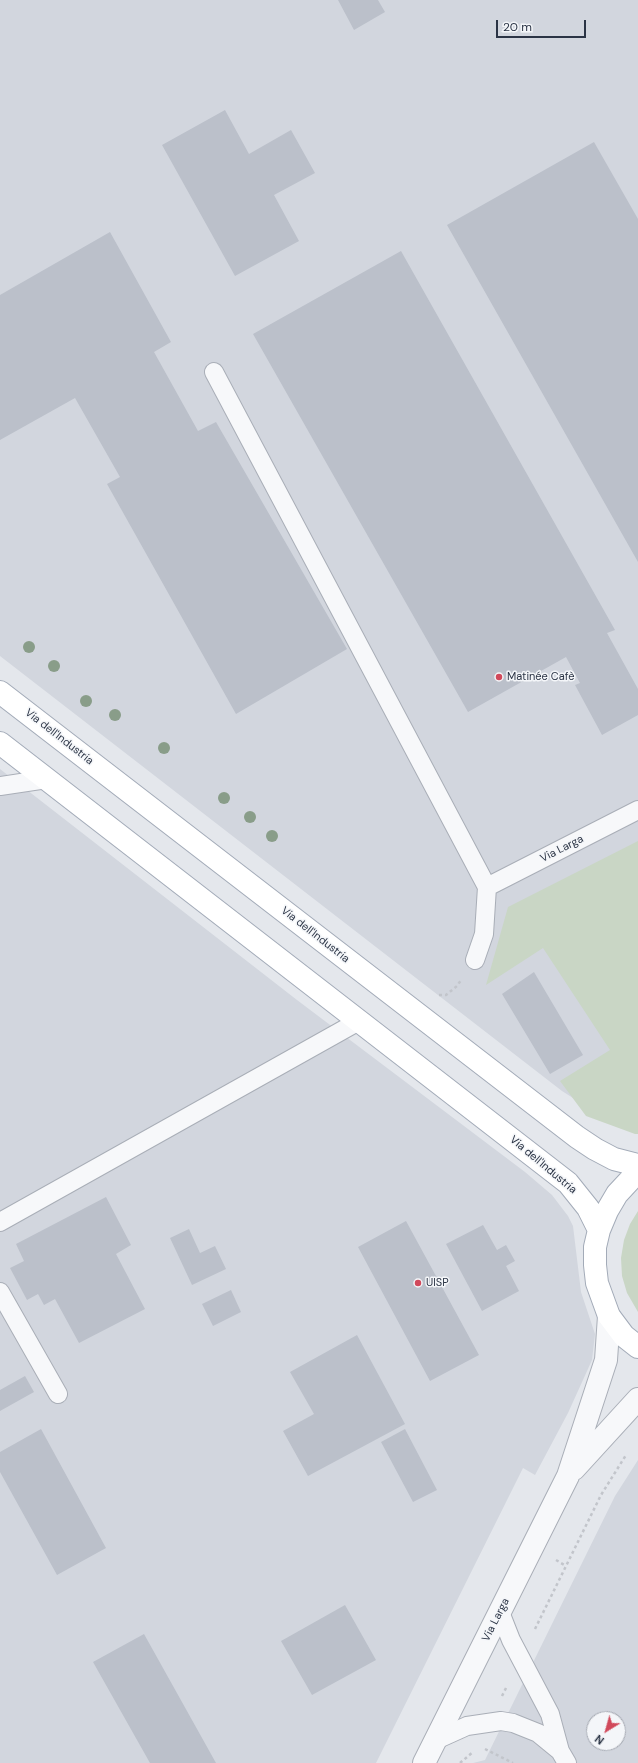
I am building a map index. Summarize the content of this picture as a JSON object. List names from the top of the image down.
{
  "streets": {
    "main road": ["Via dell'Industria"],
    "street": ["Via Larga"]
  },
  "places": ["Matinée Cafè", "UISP"],
  "scale_bar": "20 m",
  "north": "bottom left"
}
